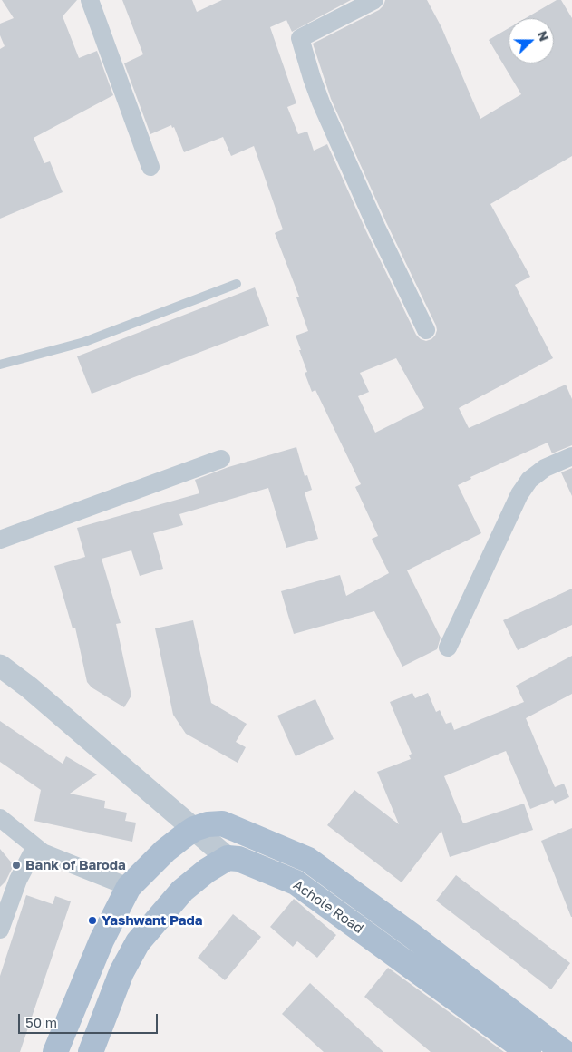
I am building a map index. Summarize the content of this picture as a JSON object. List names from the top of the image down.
{
  "streets": {
    "main road": ["Achole Road"]
  },
  "places": ["Bank of Baroda", "Yashwant Pada"],
  "scale_bar": "50 m",
  "north": "right"
}
